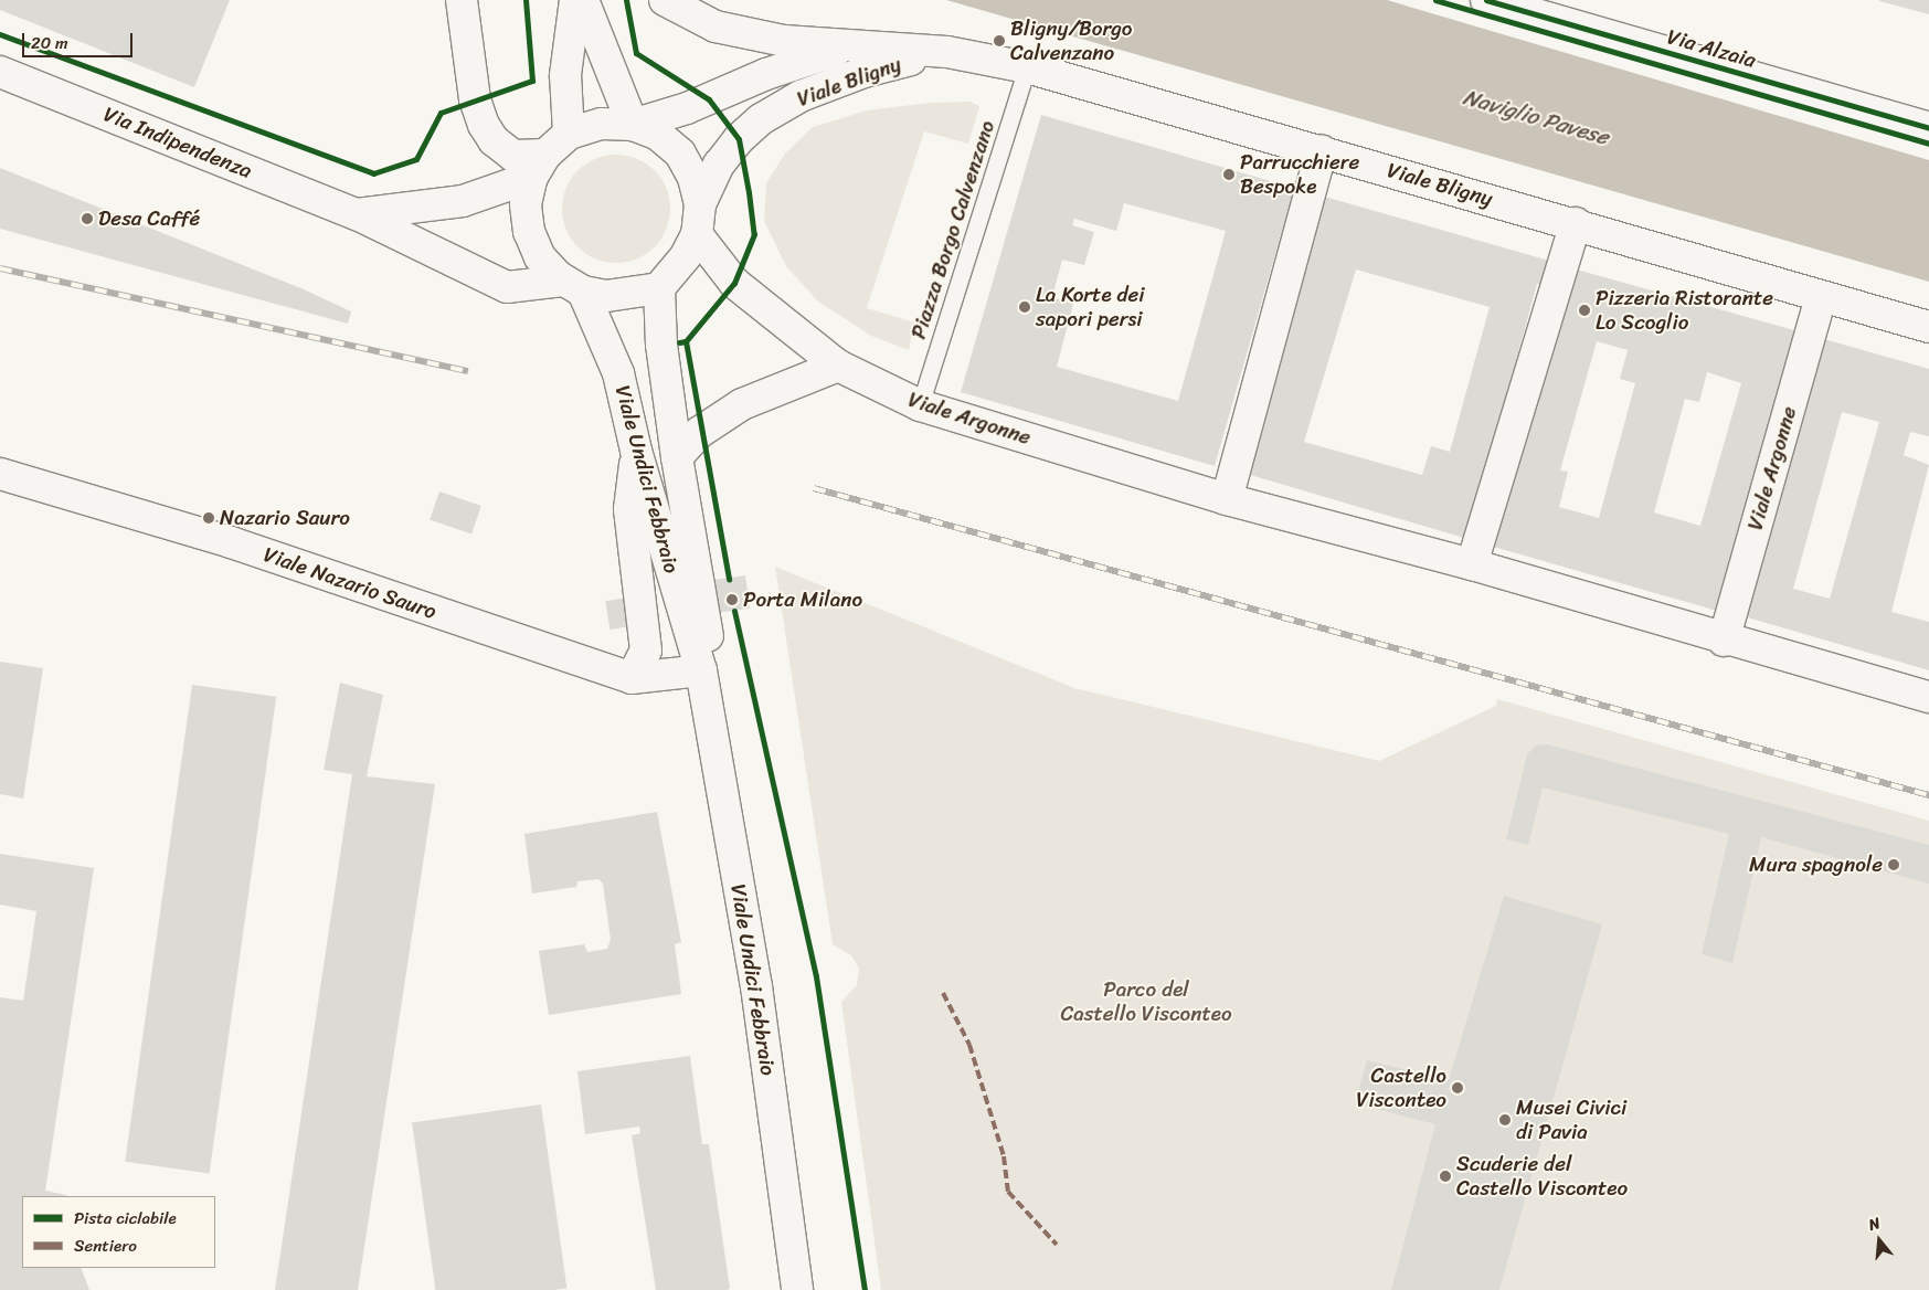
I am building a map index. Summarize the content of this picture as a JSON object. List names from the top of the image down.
{
  "streets": {
    "street": [
      "Via Alzaia",
      "Viale Bligny",
      "Via Indipendenza",
      "Viale Argonne",
      "Viale Undici Febbraio",
      "Viale Nazario Sauro"
    ],
    "lane": ["Piazza Borgo Calvenzano"]
  },
  "crossings": [
    ["Viale Bligny", "Via Indipendenza"],
    ["Viale Bligny", "Piazza Borgo Calvenzano"],
    ["Viale Bligny", "Viale Argonne"],
    ["Viale Bligny", "Viale Undici Febbraio"],
    ["Via Indipendenza", "Viale Argonne"],
    ["Via Indipendenza", "Viale Undici Febbraio"],
    ["Piazza Borgo Calvenzano", "Viale Argonne"],
    ["Viale Argonne", "Viale Undici Febbraio"],
    ["Viale Undici Febbraio", "Viale Nazario Sauro"]
  ],
  "water": ["Naviglio Pavese"],
  "parks": ["Parco del Castello Visconteo"],
  "places": [
    "Bligny/Borgo Calvenzano",
    "Parrucchiere Bespoke",
    "Desa Caffé",
    "La Korte dei sapori persi",
    "Pizzeria Ristorante Lo Scoglio",
    "Nazario Sauro",
    "Porta Milano",
    "Mura spagnole",
    "Castello Visconteo",
    "Musei Civici di Pavia",
    "Scuderie del Castello Visconteo"
  ],
  "legend": ["Pista ciclabile", "Sentiero"],
  "scale_bar": "20 m",
  "north": "top"
}
